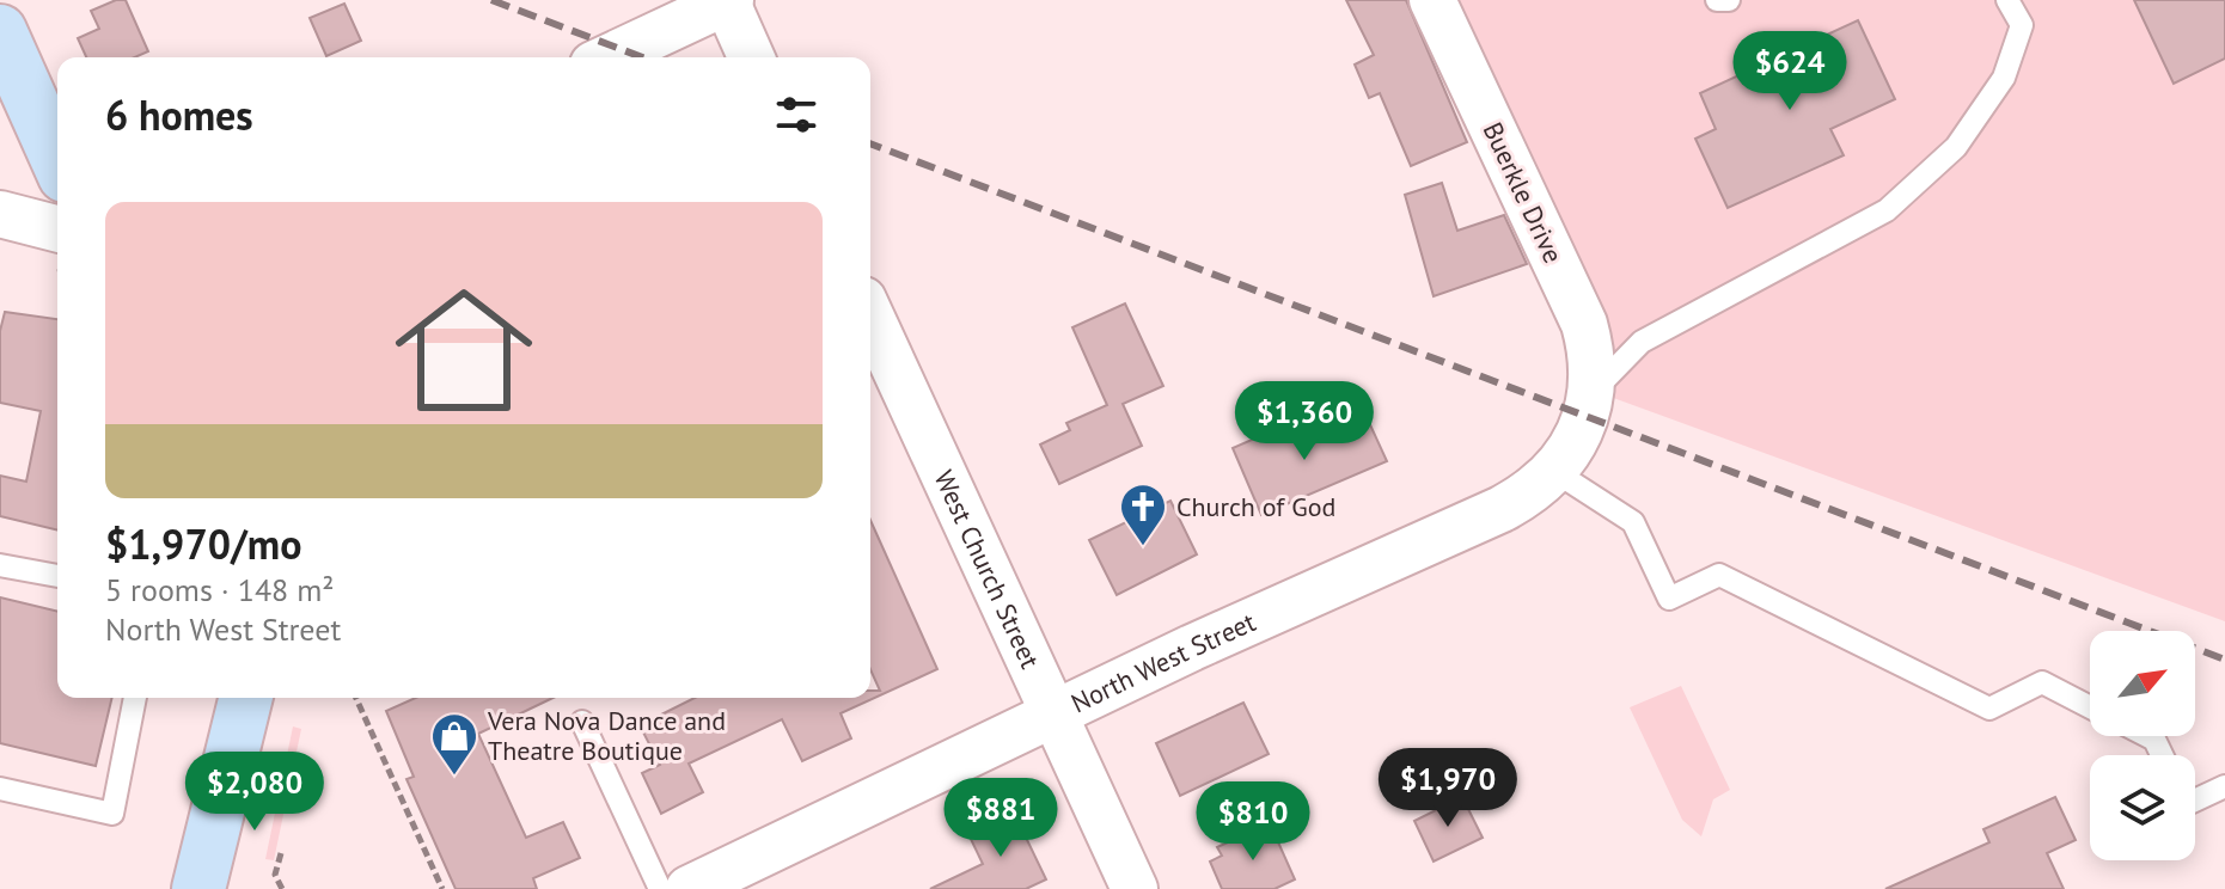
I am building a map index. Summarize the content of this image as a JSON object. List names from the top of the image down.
{
  "streets": {
    "street": ["Buerkle Drive", "West Church Street", "North West Street"]
  },
  "crossings": [
    ["Buerkle Drive", "North West Street"],
    ["West Church Street", "North West Street"]
  ],
  "places": {
    "church": ["Church of God"],
    "shop": ["Vera Nova Dance and Theatre Boutique"]
  },
  "north": "top right",
  "page": {
    "price": [
      "$624",
      "$1,360",
      "$1,970",
      "$2,080",
      "$881",
      "$810"
    ],
    "heading": "6 homes",
    "list": [
      {
        "name": "$1,970/mo",
        "note": "5 rooms · 148 m² · North West Street"
      }
    ]
  }
}
